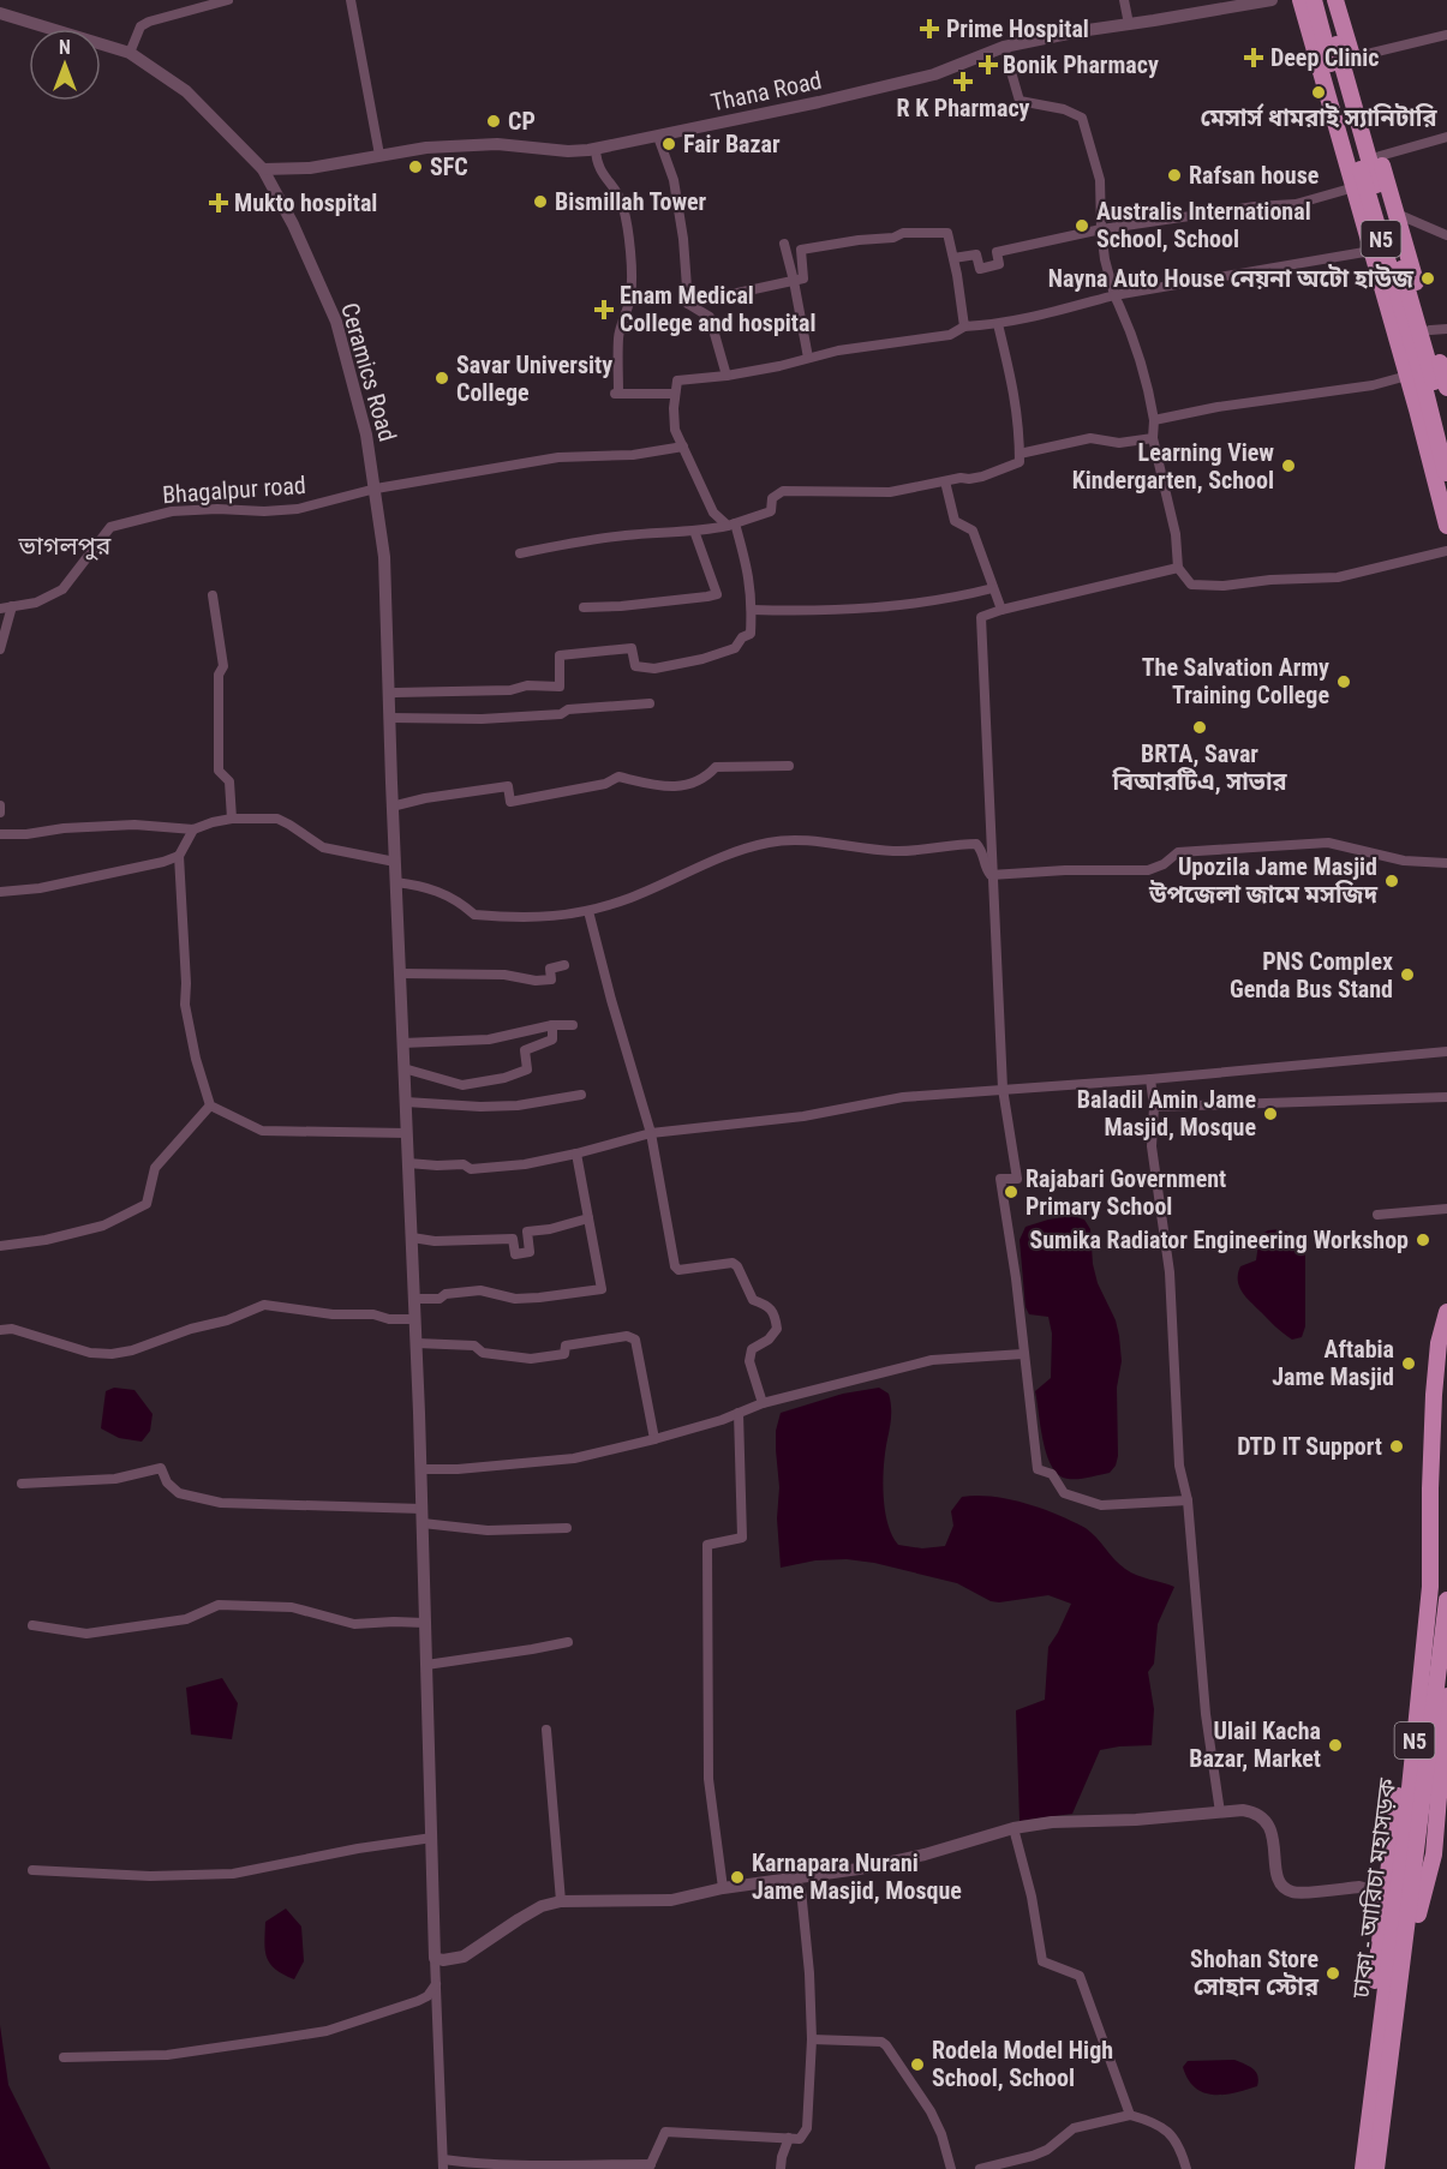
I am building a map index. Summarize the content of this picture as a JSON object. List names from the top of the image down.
{
  "streets": {
    "highway": ["N5", "ঢাকা - আরিচা মহাসড়ক"],
    "street": ["Thana Road", "Ceramics Road", "Bhagalpur road"]
  },
  "crossings": [
    ["Thana Road", "Ceramics Road"],
    ["Ceramics Road", "Bhagalpur road"]
  ],
  "districts": ["ভাগলপুর"],
  "places": {
    "health": [
      "Prime Hospital",
      "Deep Clinic",
      "Bonik Pharmacy",
      "R K Pharmacy",
      "Mukto hospital",
      "Enam Medical College and hospital"
    ],
    "other": [
      "মেসার্স ধামরাই স্যানিটারি",
      "CP",
      "Fair Bazar",
      "SFC",
      "Rafsan house",
      "Bismillah Tower",
      "Australis International School, School",
      "Nayna Auto House নেয়না অটো হাউজ",
      "Savar University College",
      "Learning View Kindergarten, School",
      "The Salvation Army Training College",
      "BRTA, Savar বিআরটিএ, সাভার",
      "Upozila Jame Masjid উপজেলা জামে মসজিদ",
      "PNS Complex Genda Bus Stand",
      "Baladil Amin Jame Masjid, Mosque",
      "Rajabari Government Primary School",
      "Sumika Radiator Engineering Workshop",
      "Aftabia Jame Masjid",
      "DTD IT Support",
      "Ulail Kacha Bazar, Market",
      "Karnapara Nurani Jame Masjid, Mosque",
      "Shohan Store সোহান স্টোর",
      "Rodela Model High School, School"
    ]
  },
  "north": "top"
}
